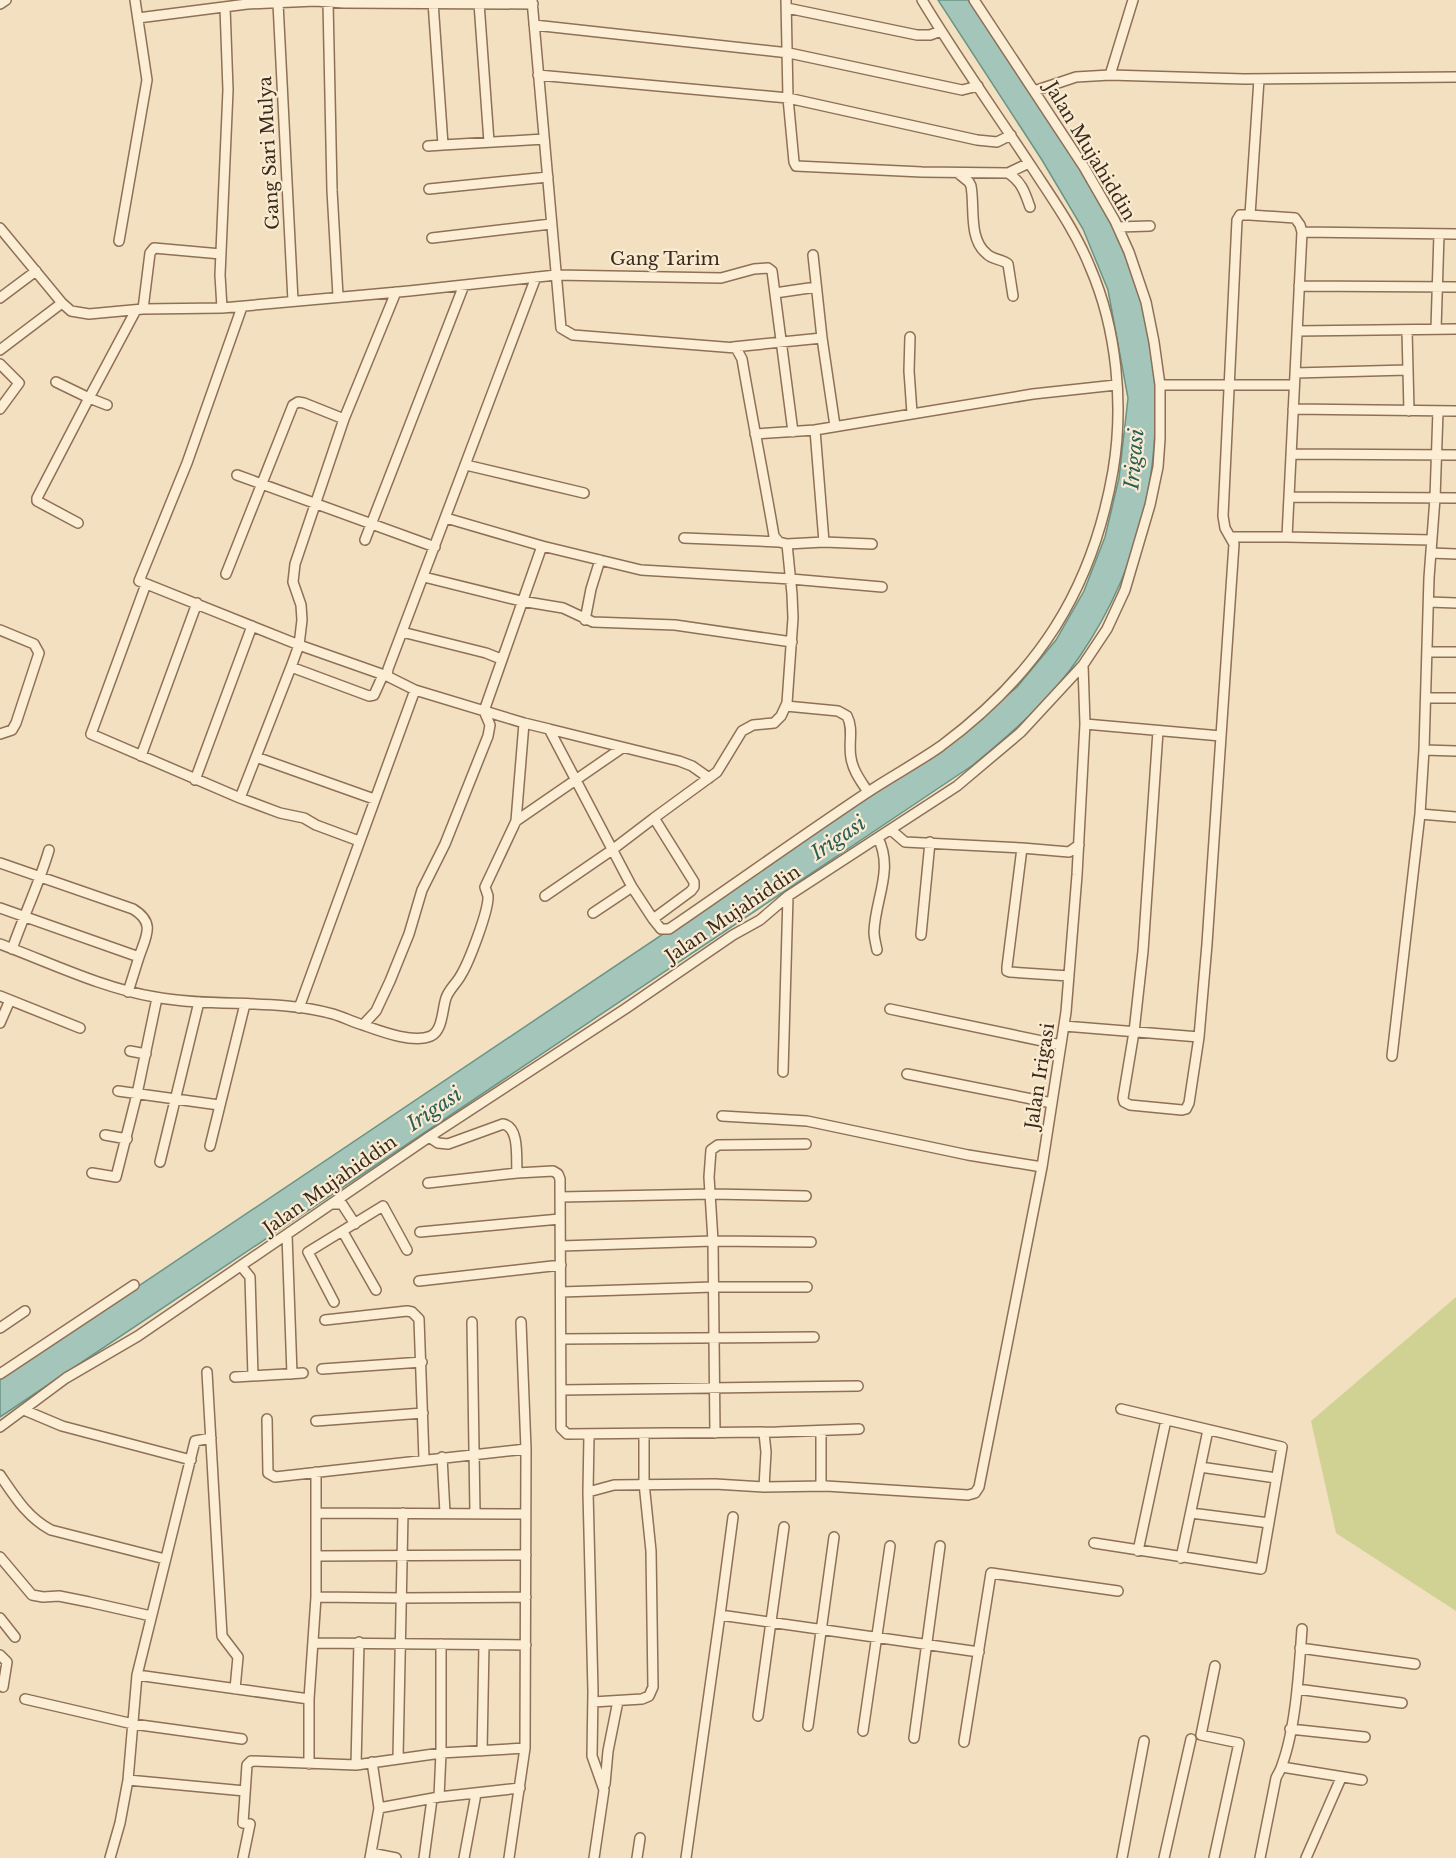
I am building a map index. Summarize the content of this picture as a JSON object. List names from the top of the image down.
{
  "streets": {
    "street": [
      "Jalan Mujahiddin",
      "Gang Sari Mulya",
      "Gang Tarim",
      "Jalan Irigasi"
    ]
  },
  "crossings": [
    ["Jalan Mujahiddin", "Jalan Irigasi"],
    ["Gang Sari Mulya", "Gang Tarim"]
  ],
  "water": ["Irigasi"]
}
